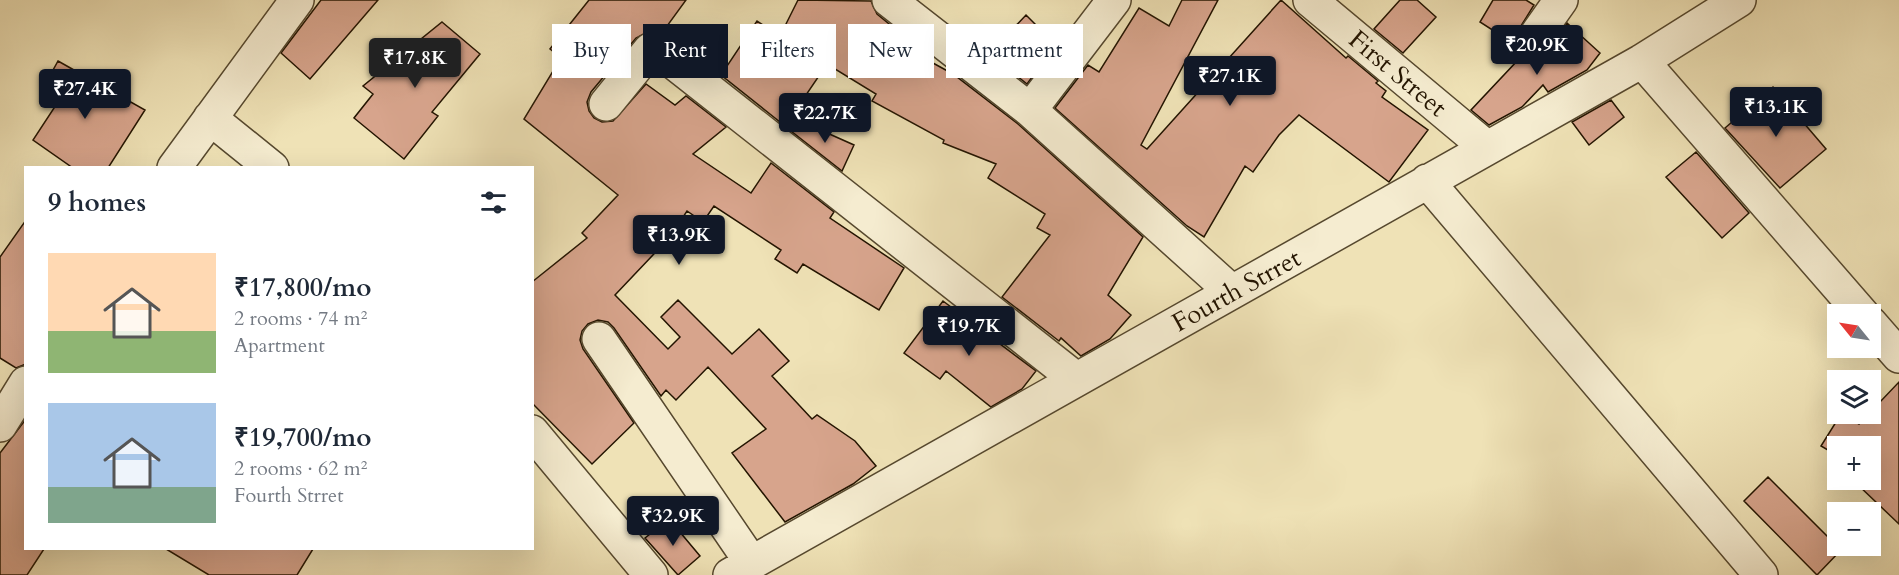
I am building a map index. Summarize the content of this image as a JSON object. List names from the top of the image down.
{
  "streets": {
    "street": ["First Street", "Fourth Strret"]
  },
  "crossings": [
    ["First Street", "Fourth Strret"]
  ],
  "north": "top left",
  "page": {
    "chip": [
      "Buy",
      "Rent",
      "Filters",
      "New",
      "Apartment"
    ],
    "price": [
      "₹20.9K",
      "₹17.8K",
      "₹27.1K",
      "₹27.4K",
      "₹13.1K",
      "₹22.7K",
      "₹13.9K",
      "₹19.7K",
      "₹32.9K"
    ],
    "heading": "9 homes",
    "list": [
      {
        "name": "₹17,800/mo",
        "note": "2 rooms · 74 m² · Apartment"
      },
      {
        "name": "₹19,700/mo",
        "note": "2 rooms · 62 m² · Fourth Strret"
      }
    ],
    "map_buttons": ["+", "−"]
  }
}
